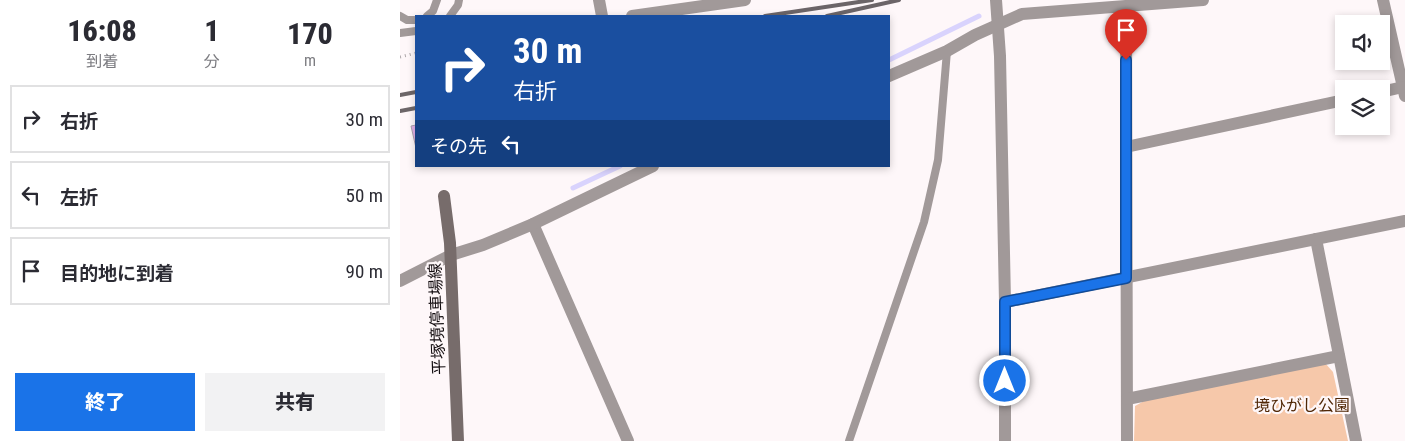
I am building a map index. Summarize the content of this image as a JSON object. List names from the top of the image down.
{
  "streets": {
    "main road": ["平塚境停車場線"]
  },
  "parks": ["境ひがし公園"],
  "page": {
    "eta": [
      "16:08",
      "到着",
      "1",
      "分",
      "170",
      "m"
    ],
    "turn": ["30 m", "右折"],
    "list": [
      {
        "name": "右折",
        "value": "30 m"
      },
      {
        "name": "左折",
        "value": "50 m"
      },
      {
        "name": "目的地に到着",
        "value": "90 m"
      }
    ],
    "then": "その先",
    "buttons": ["終了", "共有"]
  }
}
